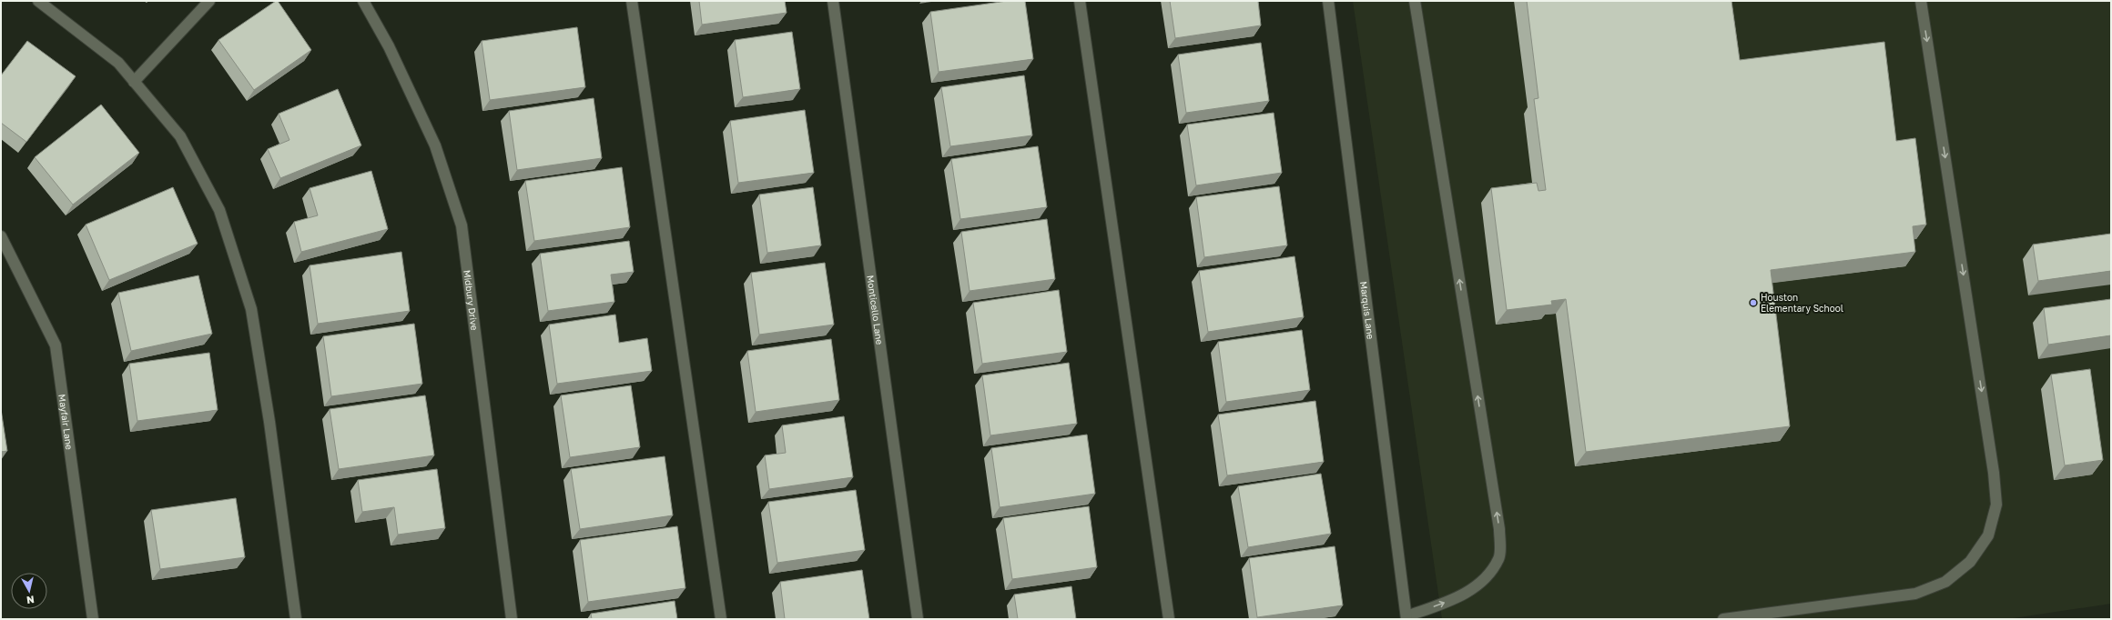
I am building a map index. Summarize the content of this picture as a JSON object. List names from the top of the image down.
{
  "streets": {
    "street": [
      "Midbury Drive",
      "Monticello Lane",
      "Marquis Lane",
      "Mayfair Lane"
    ]
  },
  "places": ["Houston Elementary School"],
  "north": "bottom"
}
